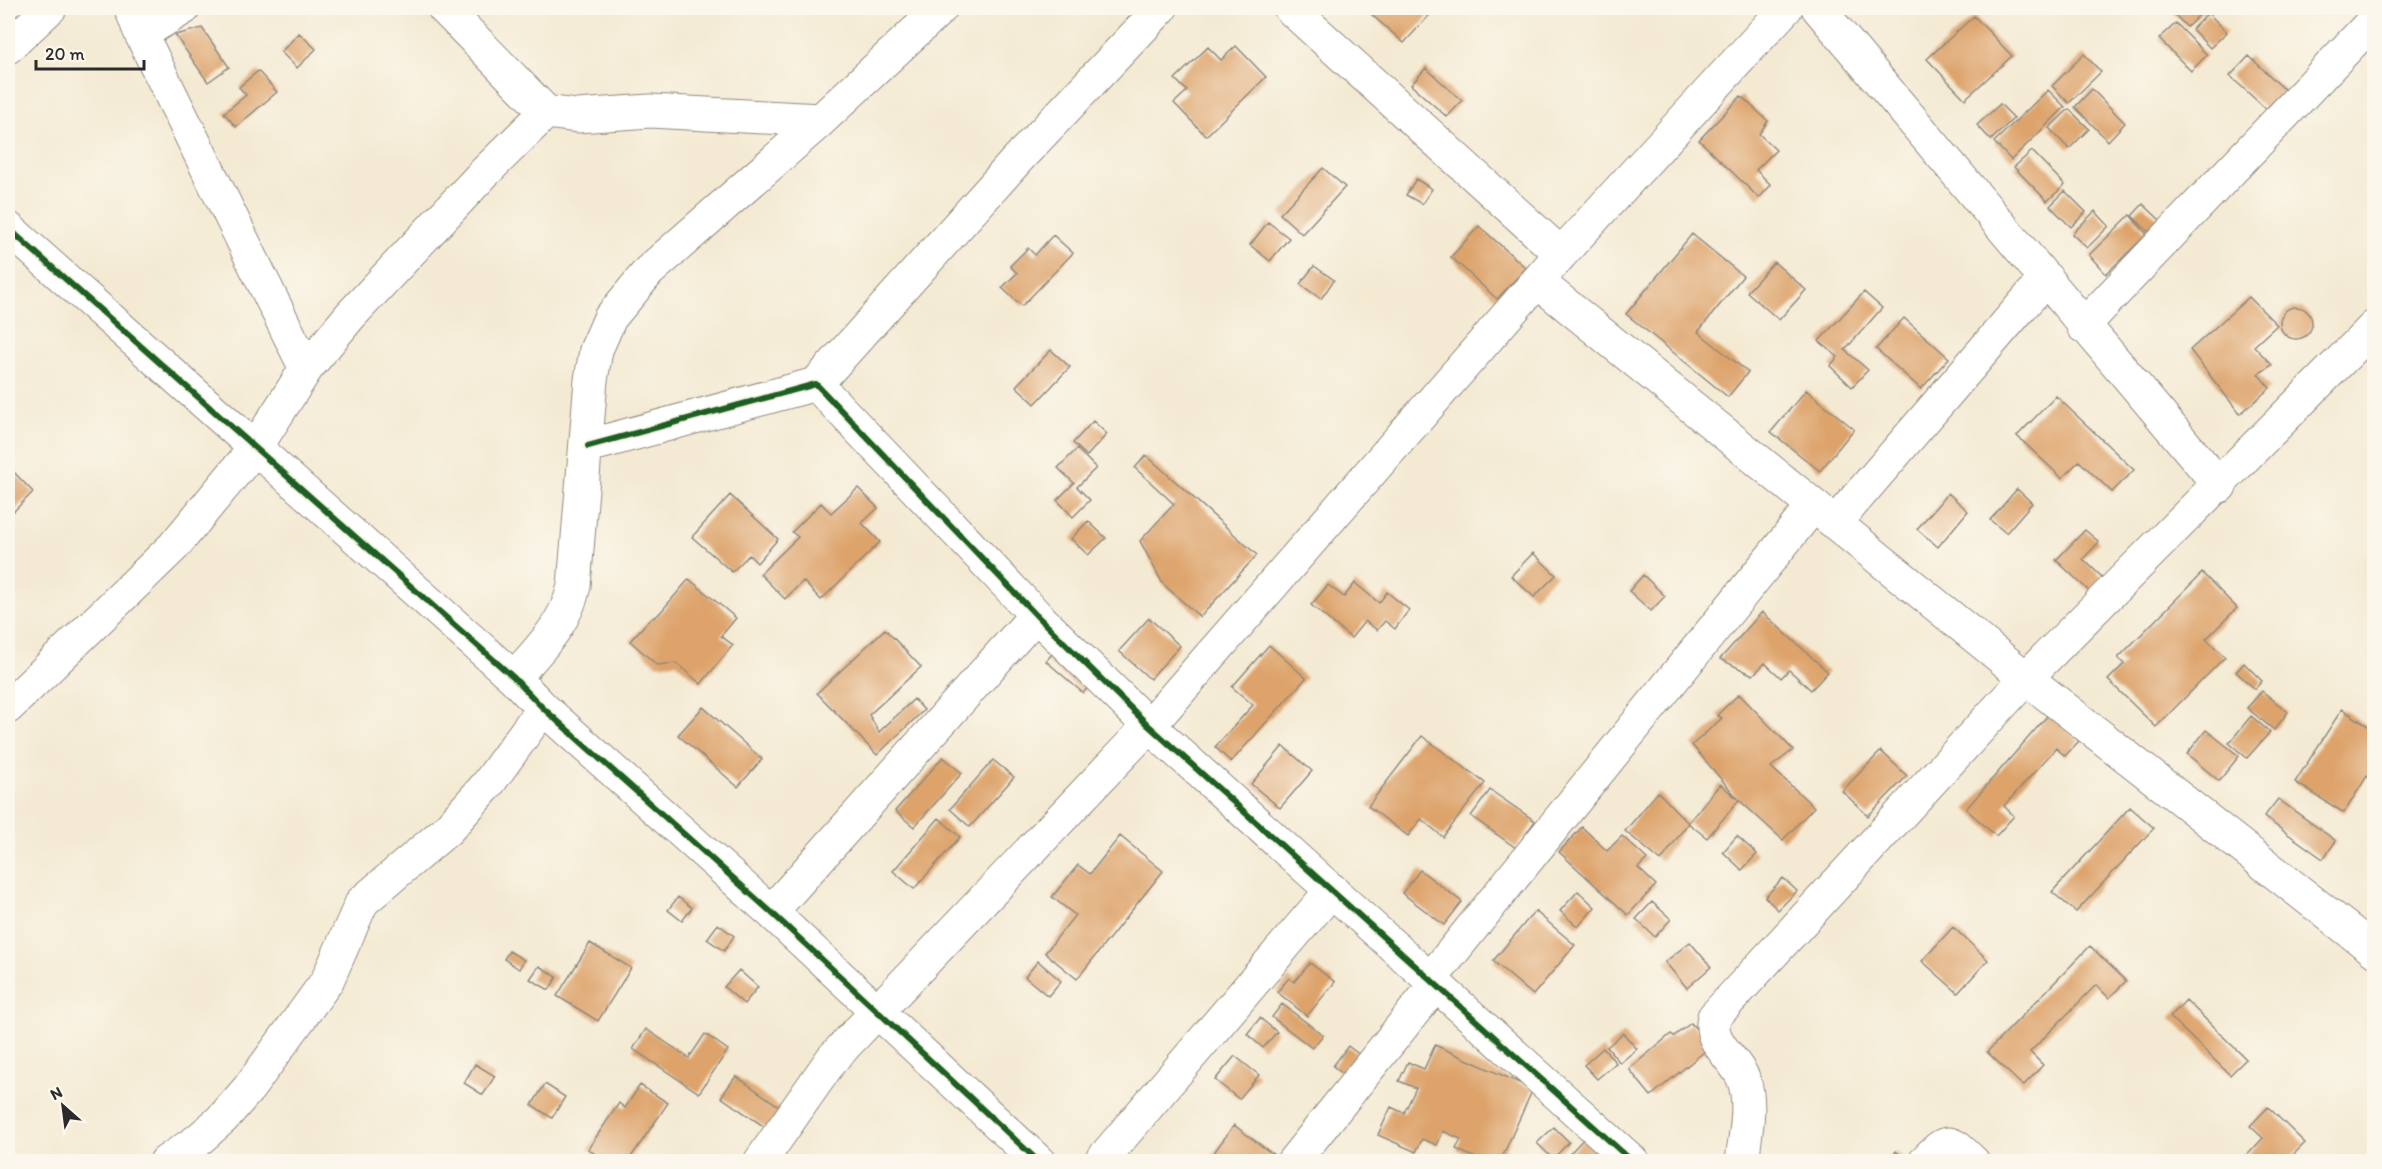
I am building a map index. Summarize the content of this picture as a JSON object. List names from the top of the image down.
{
  "scale_bar": "20 m",
  "north": "top left"
}
